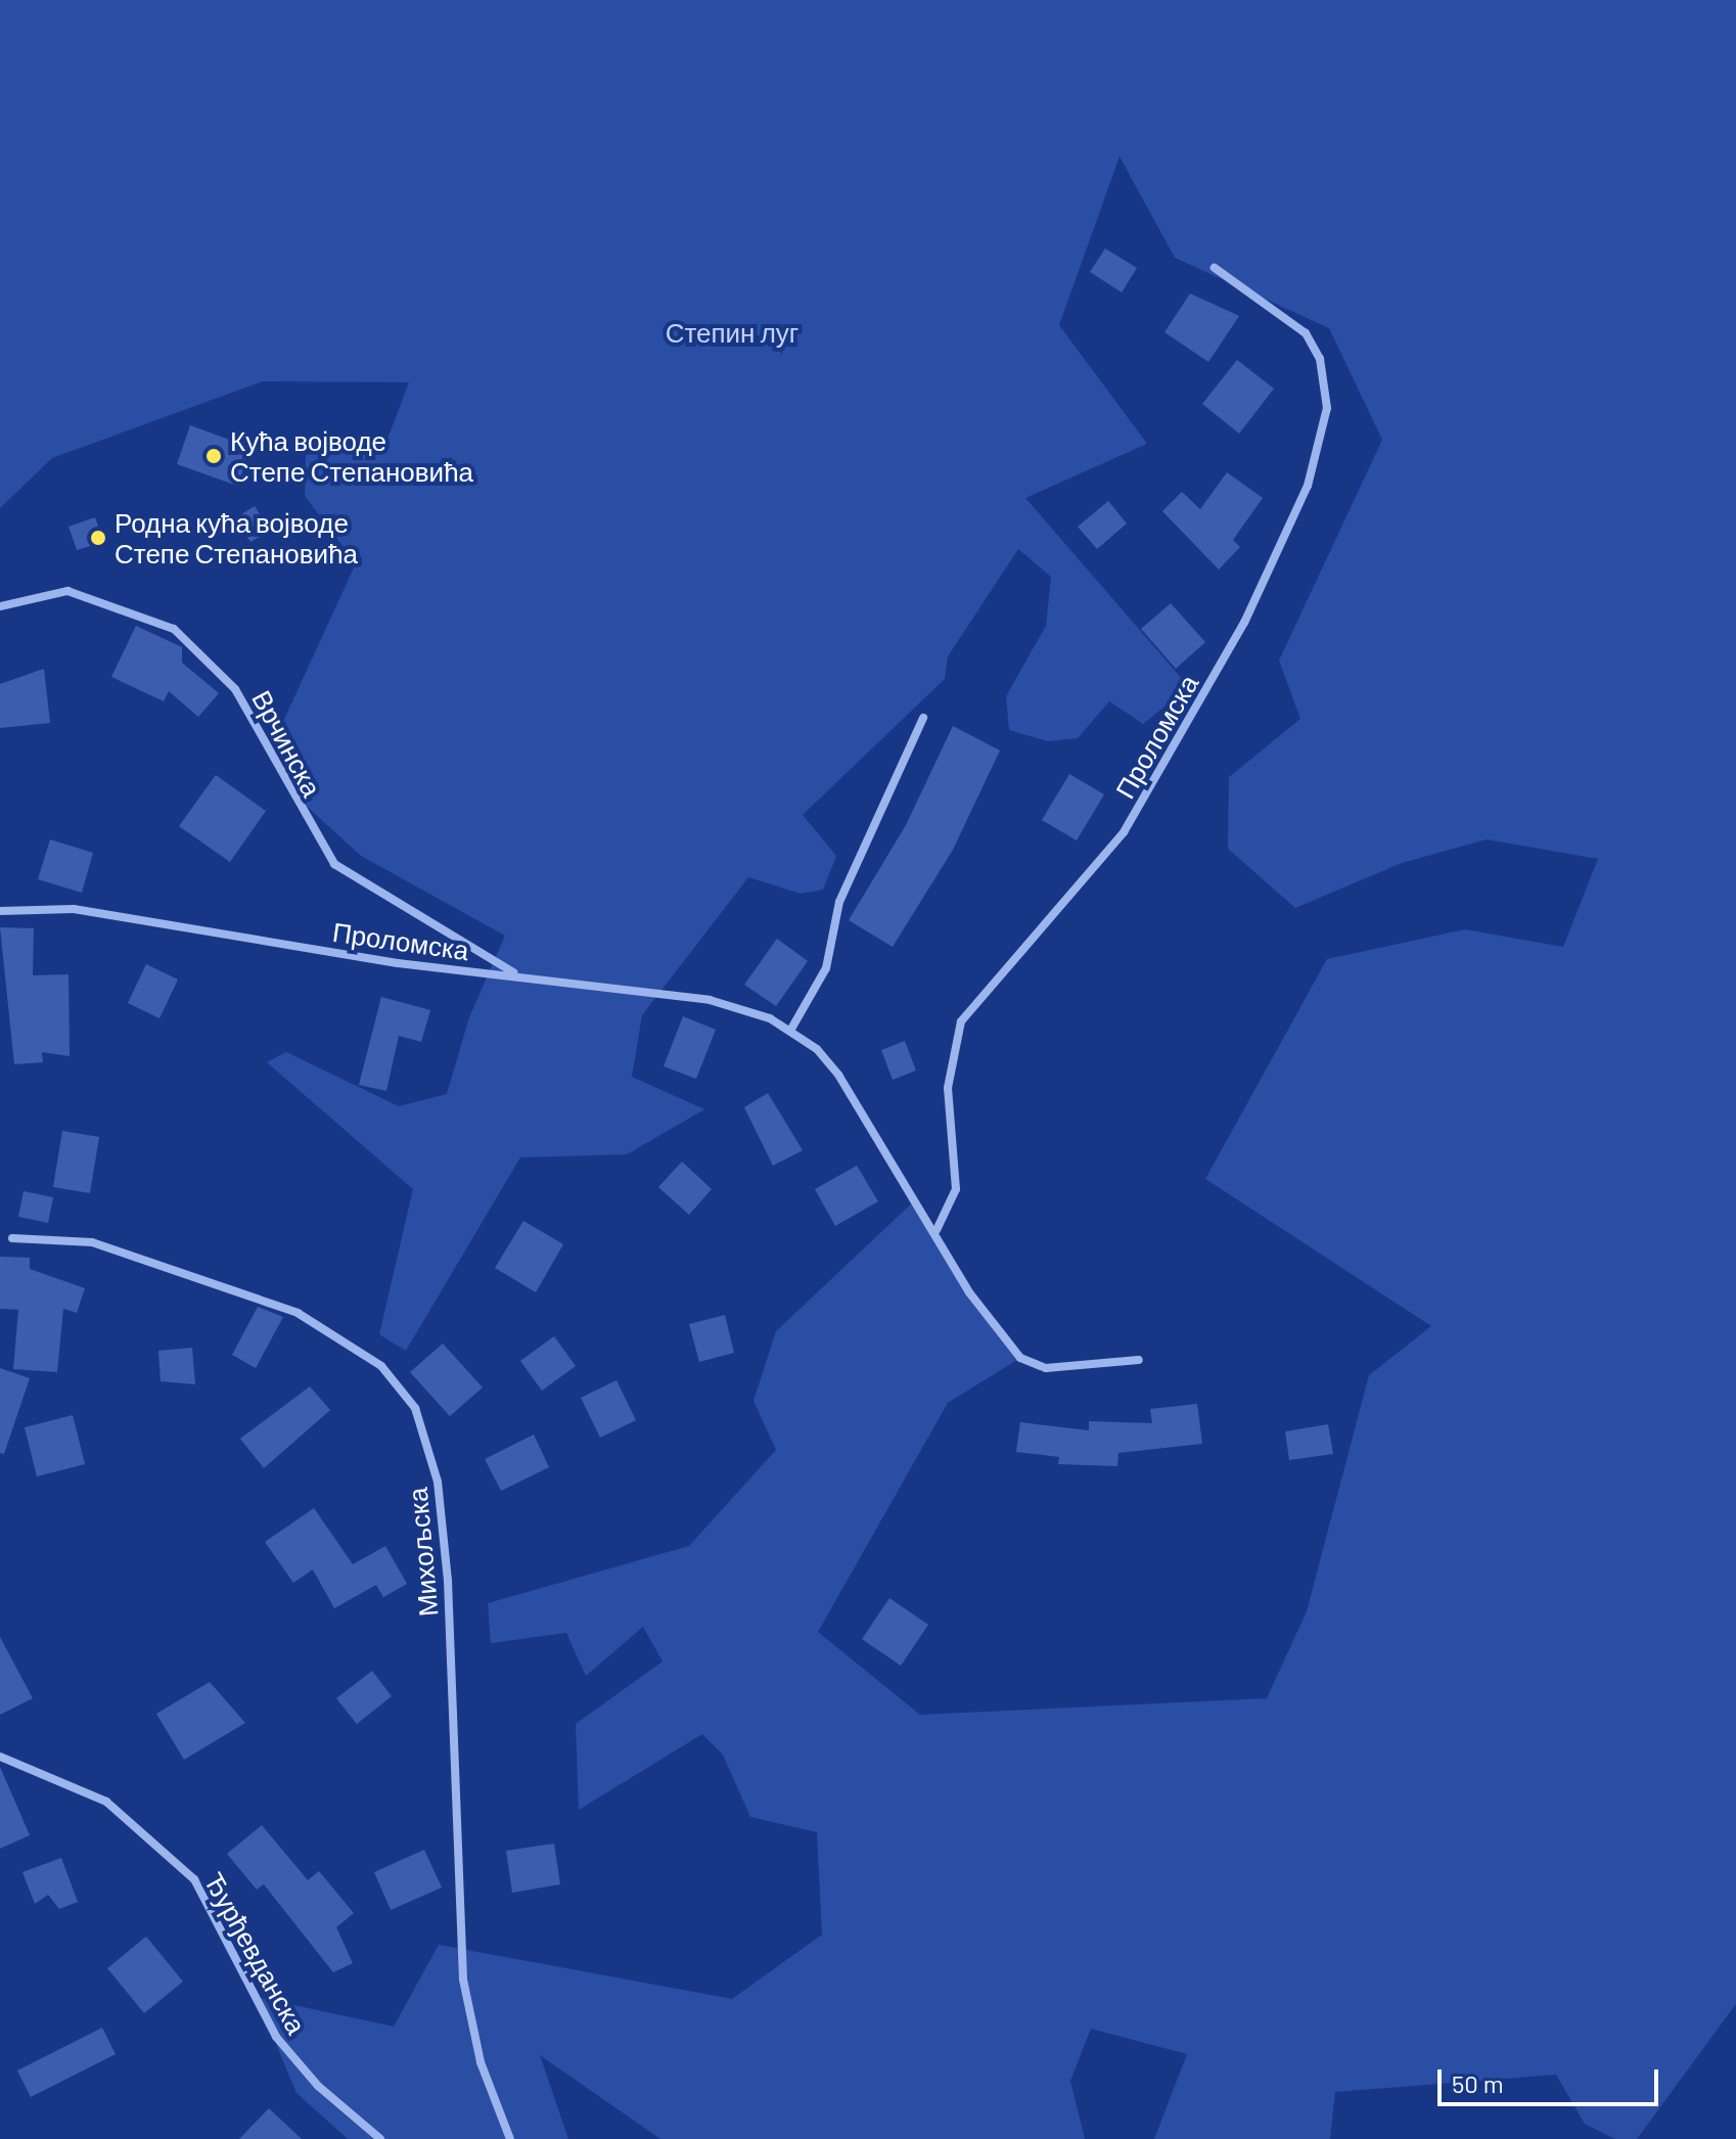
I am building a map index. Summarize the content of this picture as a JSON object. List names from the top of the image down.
{
  "streets": {
    "street": [
      "Проломска",
      "Врчинска",
      "Михољска",
      "Ђурђевданска"
    ]
  },
  "crossings": [
    ["Проломска", "Врчинска"]
  ],
  "parks": ["Степин луг"],
  "places": ["Кућа војводе Степе Степановића", "Родна кућа војводе Степе Степановића"],
  "scale_bar": "50 m"
}
